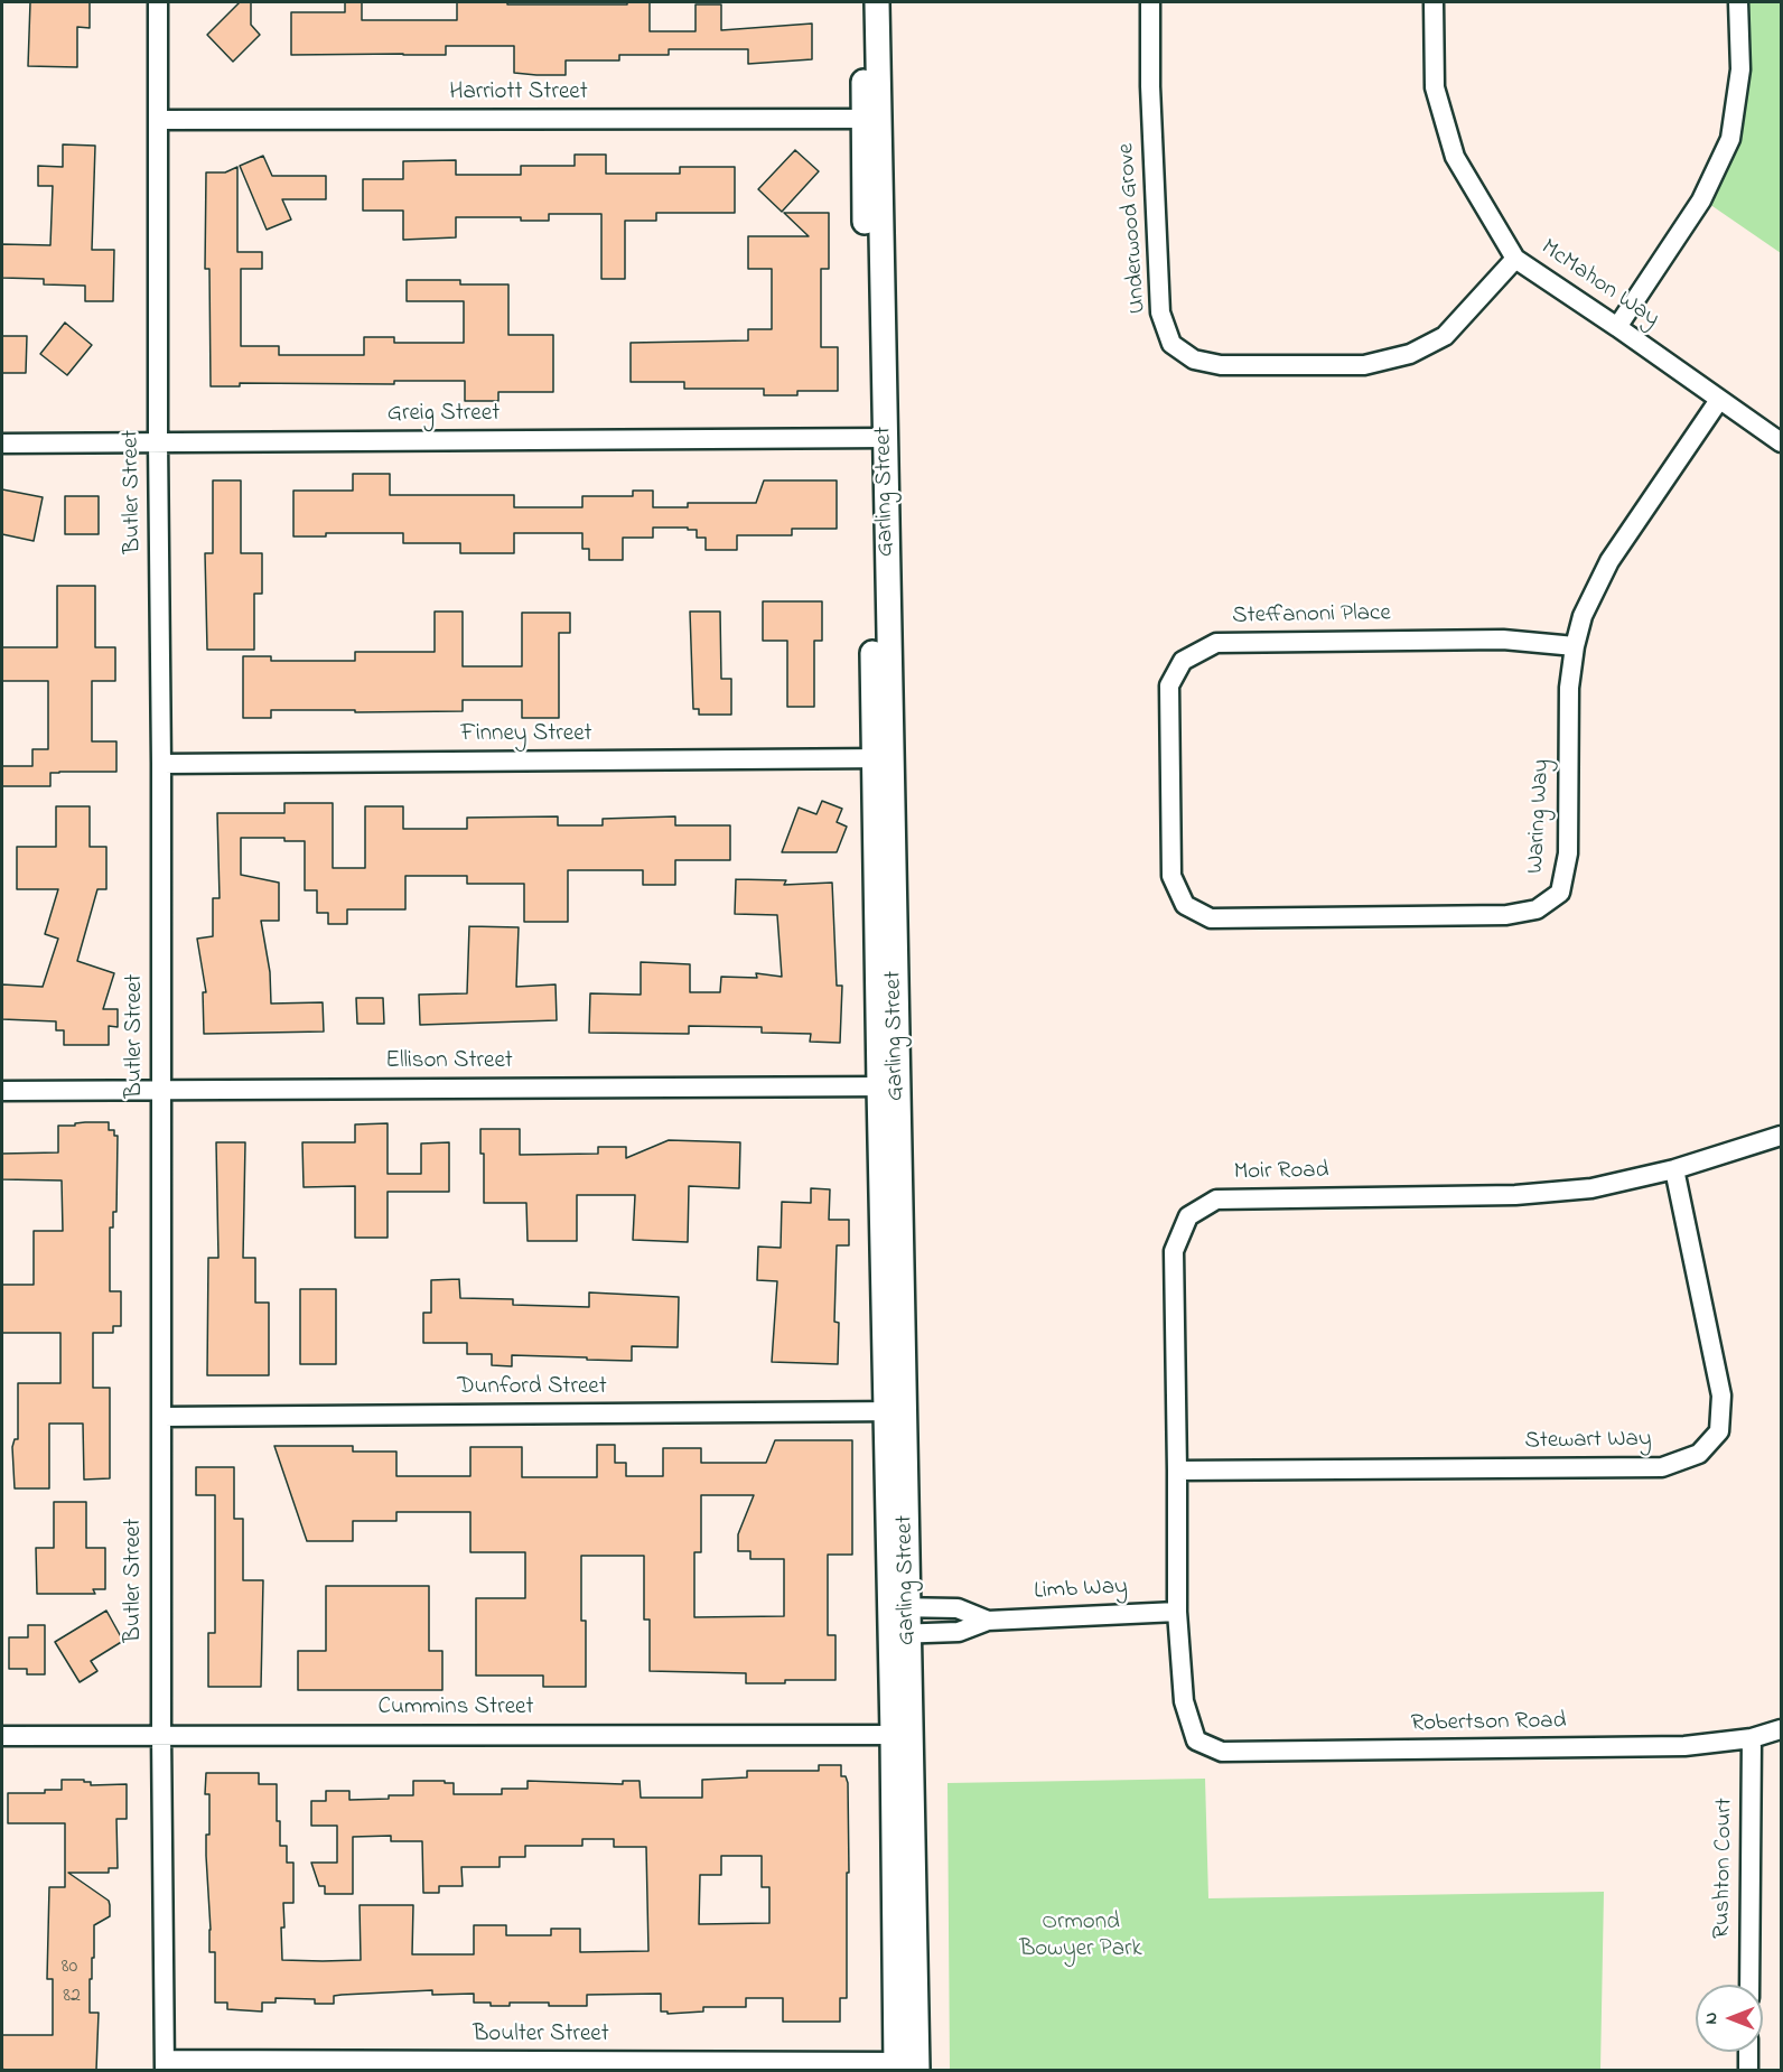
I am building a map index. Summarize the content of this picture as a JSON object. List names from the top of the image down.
{
  "streets": {
    "street": [
      "Harriott Street",
      "Underwood Grove",
      "McMahon Way",
      "Greig Street",
      "Butler Street",
      "Garling Street",
      "Steffanoni Place",
      "Finney Street",
      "Waring Way",
      "Ellison Street",
      "Moir Road",
      "Dunford Street",
      "Stewart Way",
      "Limb Way",
      "Cummins Street",
      "Robertson Road",
      "Rushton Court",
      "Boulter Street"
    ]
  },
  "crossings": [
    ["Harriott Street", "Butler Street"],
    ["Harriott Street", "Garling Street"],
    ["Underwood Grove", "McMahon Way"],
    ["McMahon Way", "Waring Way"],
    ["Greig Street", "Butler Street"],
    ["Greig Street", "Garling Street"],
    ["Butler Street", "Finney Street"],
    ["Butler Street", "Ellison Street"],
    ["Butler Street", "Dunford Street"],
    ["Butler Street", "Cummins Street"],
    ["Butler Street", "Boulter Street"],
    ["Garling Street", "Finney Street"],
    ["Garling Street", "Ellison Street"],
    ["Garling Street", "Dunford Street"],
    ["Garling Street", "Limb Way"],
    ["Garling Street", "Cummins Street"],
    ["Garling Street", "Boulter Street"],
    ["Steffanoni Place", "Waring Way"],
    ["Moir Road", "Stewart Way"],
    ["Moir Road", "Limb Way"],
    ["Moir Road", "Robertson Road"],
    ["Robertson Road", "Rushton Court"]
  ],
  "parks": ["Ormond Bowyer Park"],
  "house_numbers": ["80", "82"],
  "north": "left"
}
